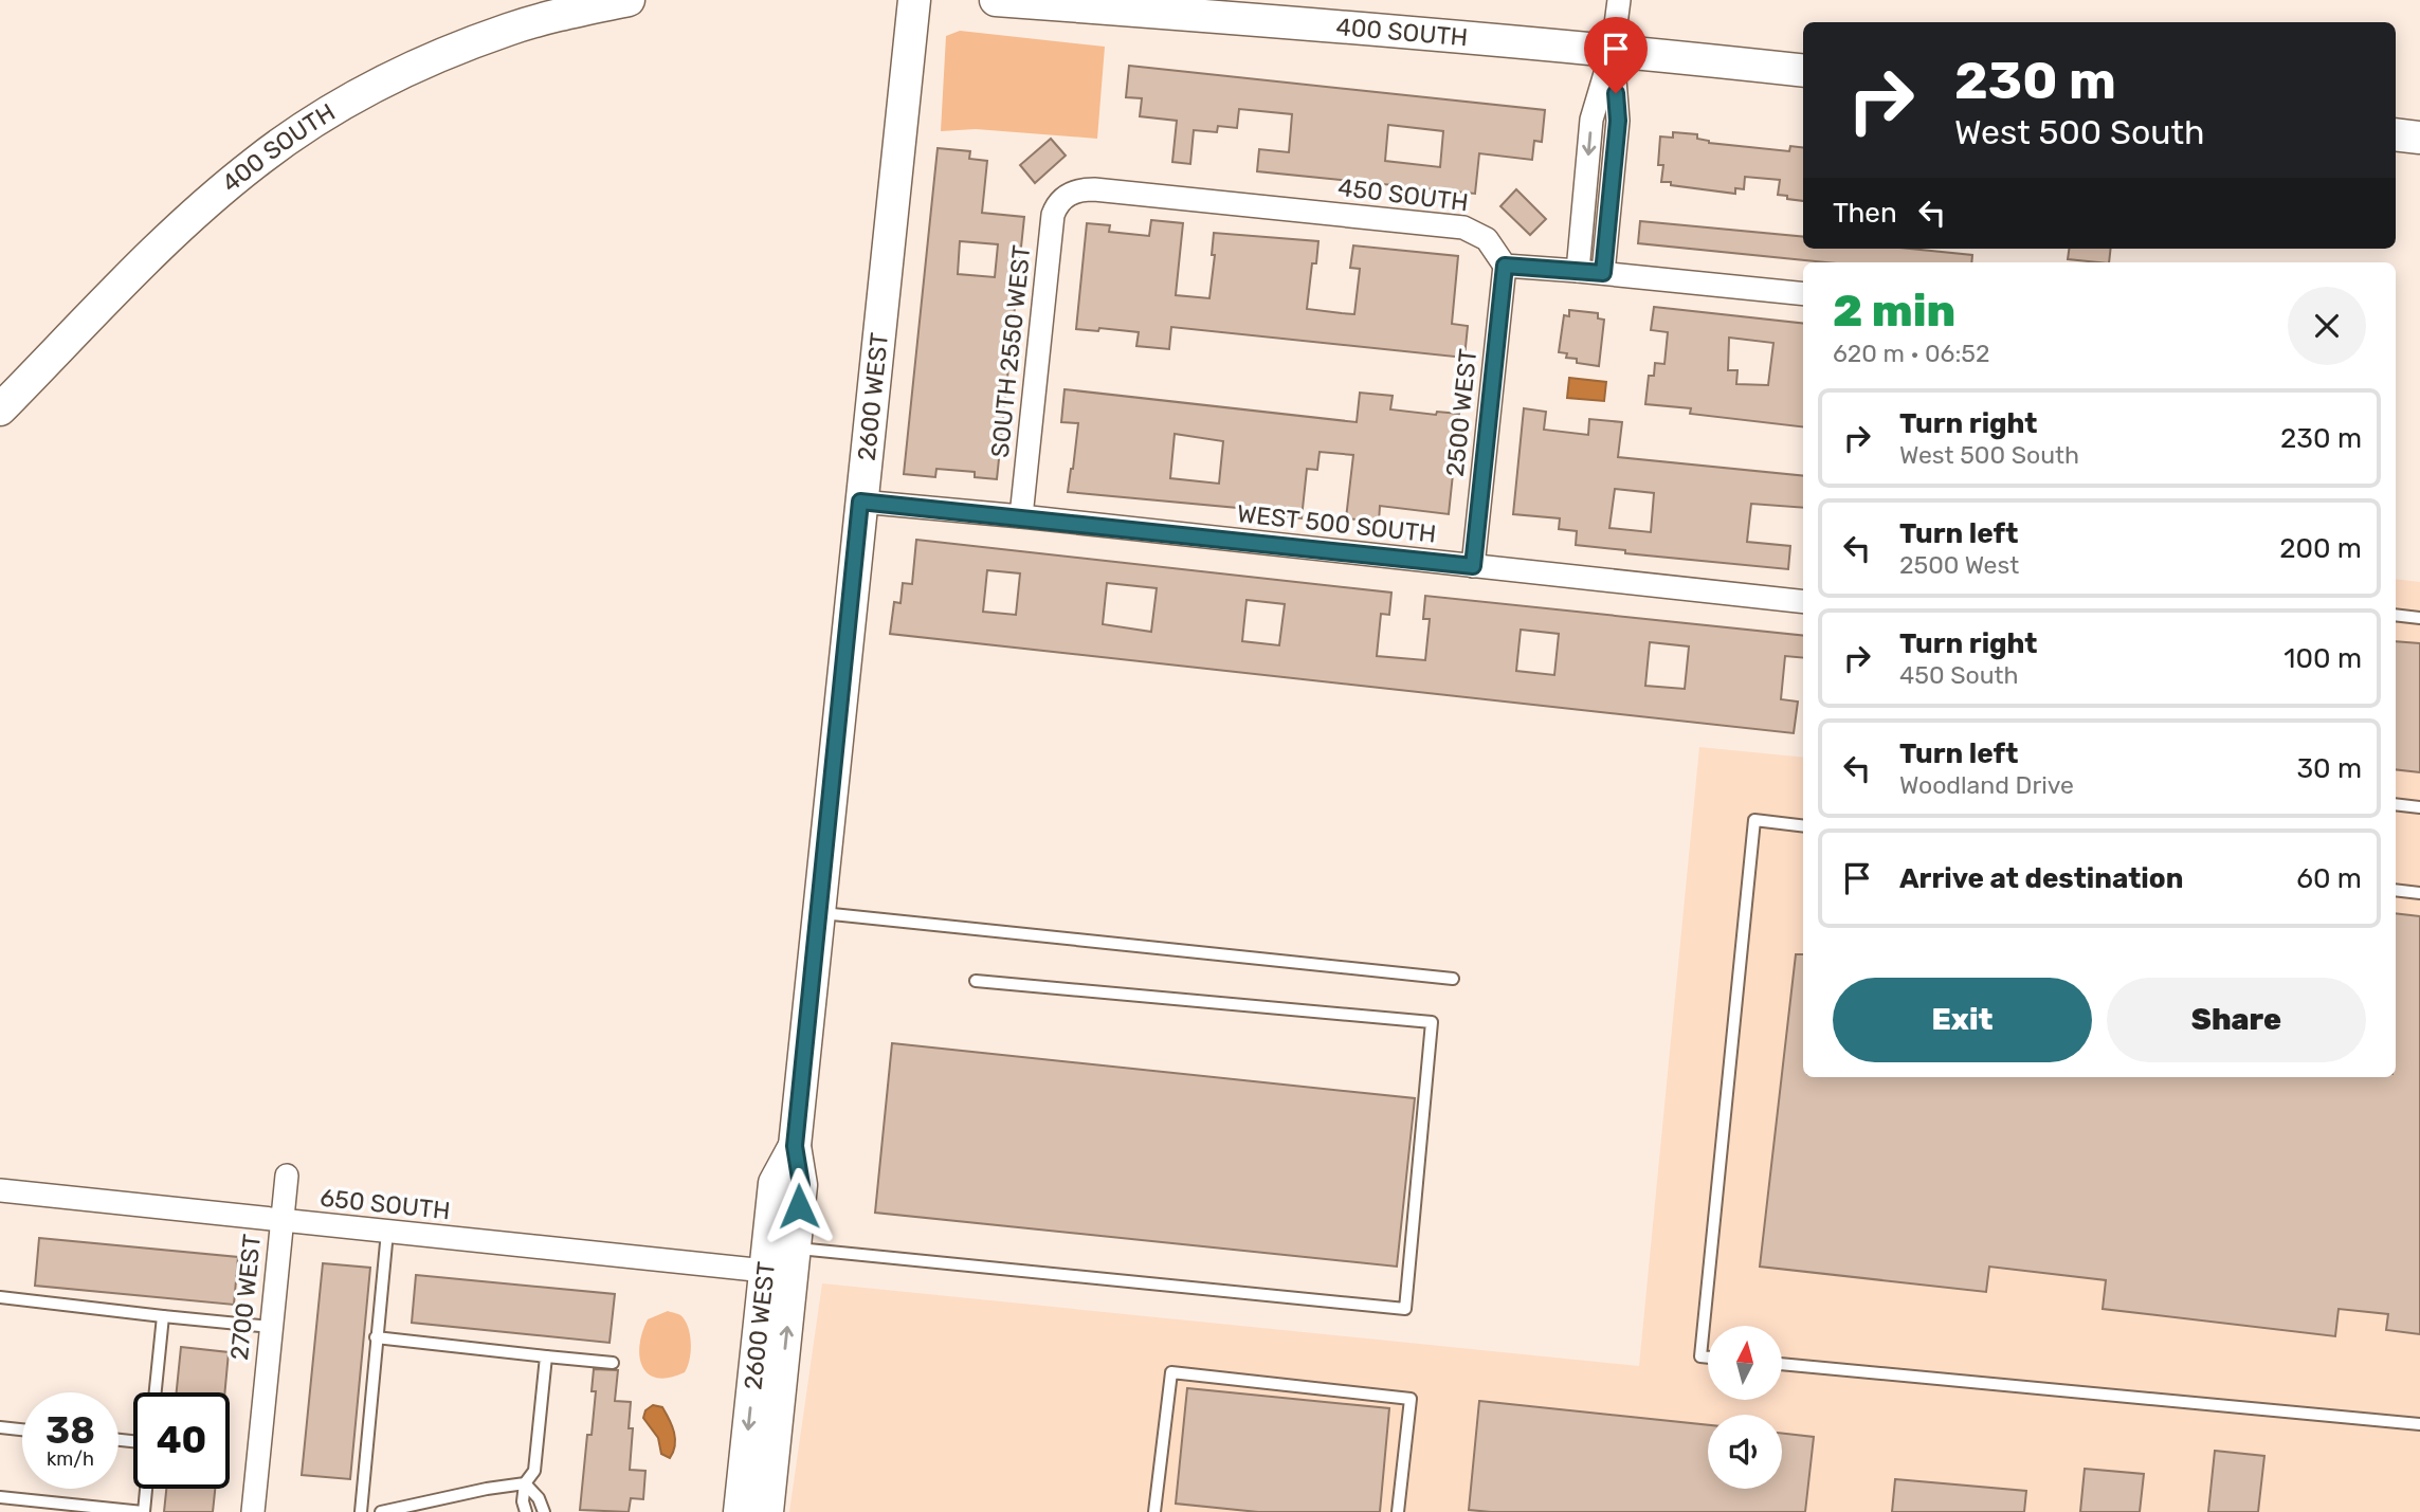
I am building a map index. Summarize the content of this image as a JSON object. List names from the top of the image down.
{
  "streets": {
    "street": [
      "400 SOUTH",
      "450 SOUTH",
      "SOUTH 2550 WEST",
      "2600 WEST",
      "2500 WEST",
      "WEST 500 SOUTH",
      "650 SOUTH",
      "2700 WEST"
    ]
  },
  "crossings": [
    ["450 SOUTH", "SOUTH 2550 WEST"],
    ["450 SOUTH", "2500 WEST"],
    ["SOUTH 2550 WEST", "WEST 500 SOUTH"],
    ["2600 WEST", "WEST 500 SOUTH"],
    ["2600 WEST", "650 SOUTH"],
    ["2500 WEST", "WEST 500 SOUTH"],
    ["650 SOUTH", "2700 WEST"]
  ],
  "north": "top",
  "page": {
    "turn": ["230 m", "West 500 South"],
    "then": "Then",
    "heading": ["2 min", "620 m · 06:52"],
    "list": [
      {
        "name": "Turn right",
        "note": "West 500 South",
        "value": "230 m"
      },
      {
        "name": "Turn left",
        "note": "2500 West",
        "value": "200 m"
      },
      {
        "name": "Turn right",
        "note": "450 South",
        "value": "100 m"
      },
      {
        "name": "Turn left",
        "note": "Woodland Drive",
        "value": "30 m"
      },
      {
        "name": "Arrive at destination",
        "value": "60 m"
      }
    ],
    "buttons": ["Exit", "Share"],
    "speed": "38 km/h",
    "limit": "40"
  }
}
